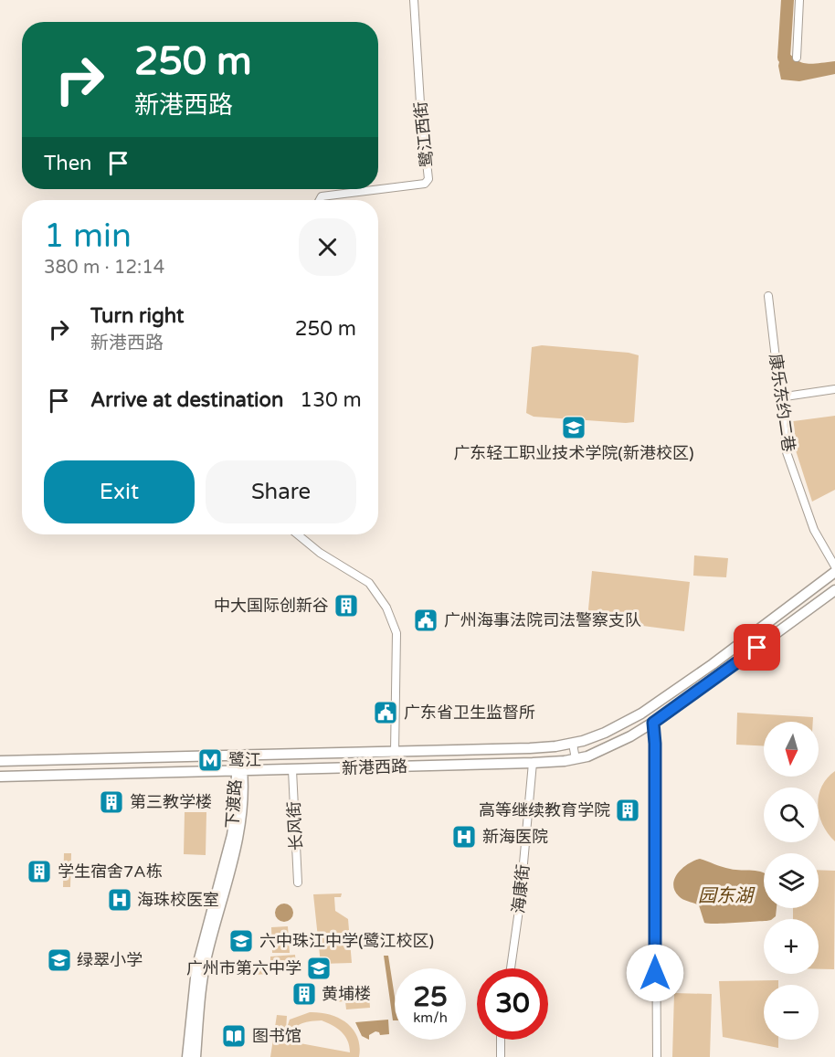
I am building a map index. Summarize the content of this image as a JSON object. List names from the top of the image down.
{
  "streets": {
    "main road": ["新港西路", "下渡路"],
    "street": [
      "鹭江西街",
      "康乐东约二巷",
      "长风街",
      "海康街"
    ]
  },
  "crossings": [
    ["新港西路", "下渡路"],
    ["新港西路", "长风街"],
    ["新港西路", "海康街"]
  ],
  "water": ["园东湖"],
  "places": {
    "school or university": [
      "广东轻工职业技术学院(新港校区)",
      "六中珠江中学(鹭江校区)",
      "绿翠小学",
      "广州市第六中学"
    ],
    "building": [
      "中大国际创新谷",
      "第三教学楼",
      "高等继续教育学院",
      "学生宿舍7A栋",
      "黄埔楼"
    ],
    "public building": ["广州海事法院司法警察支队", "广东省卫生监督所"],
    "metro station": ["鹭江"],
    "hospital": ["新海医院", "海珠校医室"],
    "library": ["图书馆"]
  },
  "north": "bottom",
  "page": {
    "turn": ["250 m", "新港西路"],
    "then": "Then",
    "heading": ["1 min", "380 m · 12:14"],
    "list": [
      {
        "name": "Turn right",
        "note": "新港西路",
        "value": "250 m"
      },
      {
        "name": "Arrive at destination",
        "value": "130 m"
      }
    ],
    "buttons": ["Exit", "Share"],
    "map_buttons": ["+", "−"],
    "speed": "25 km/h",
    "limit": "30"
  }
}
